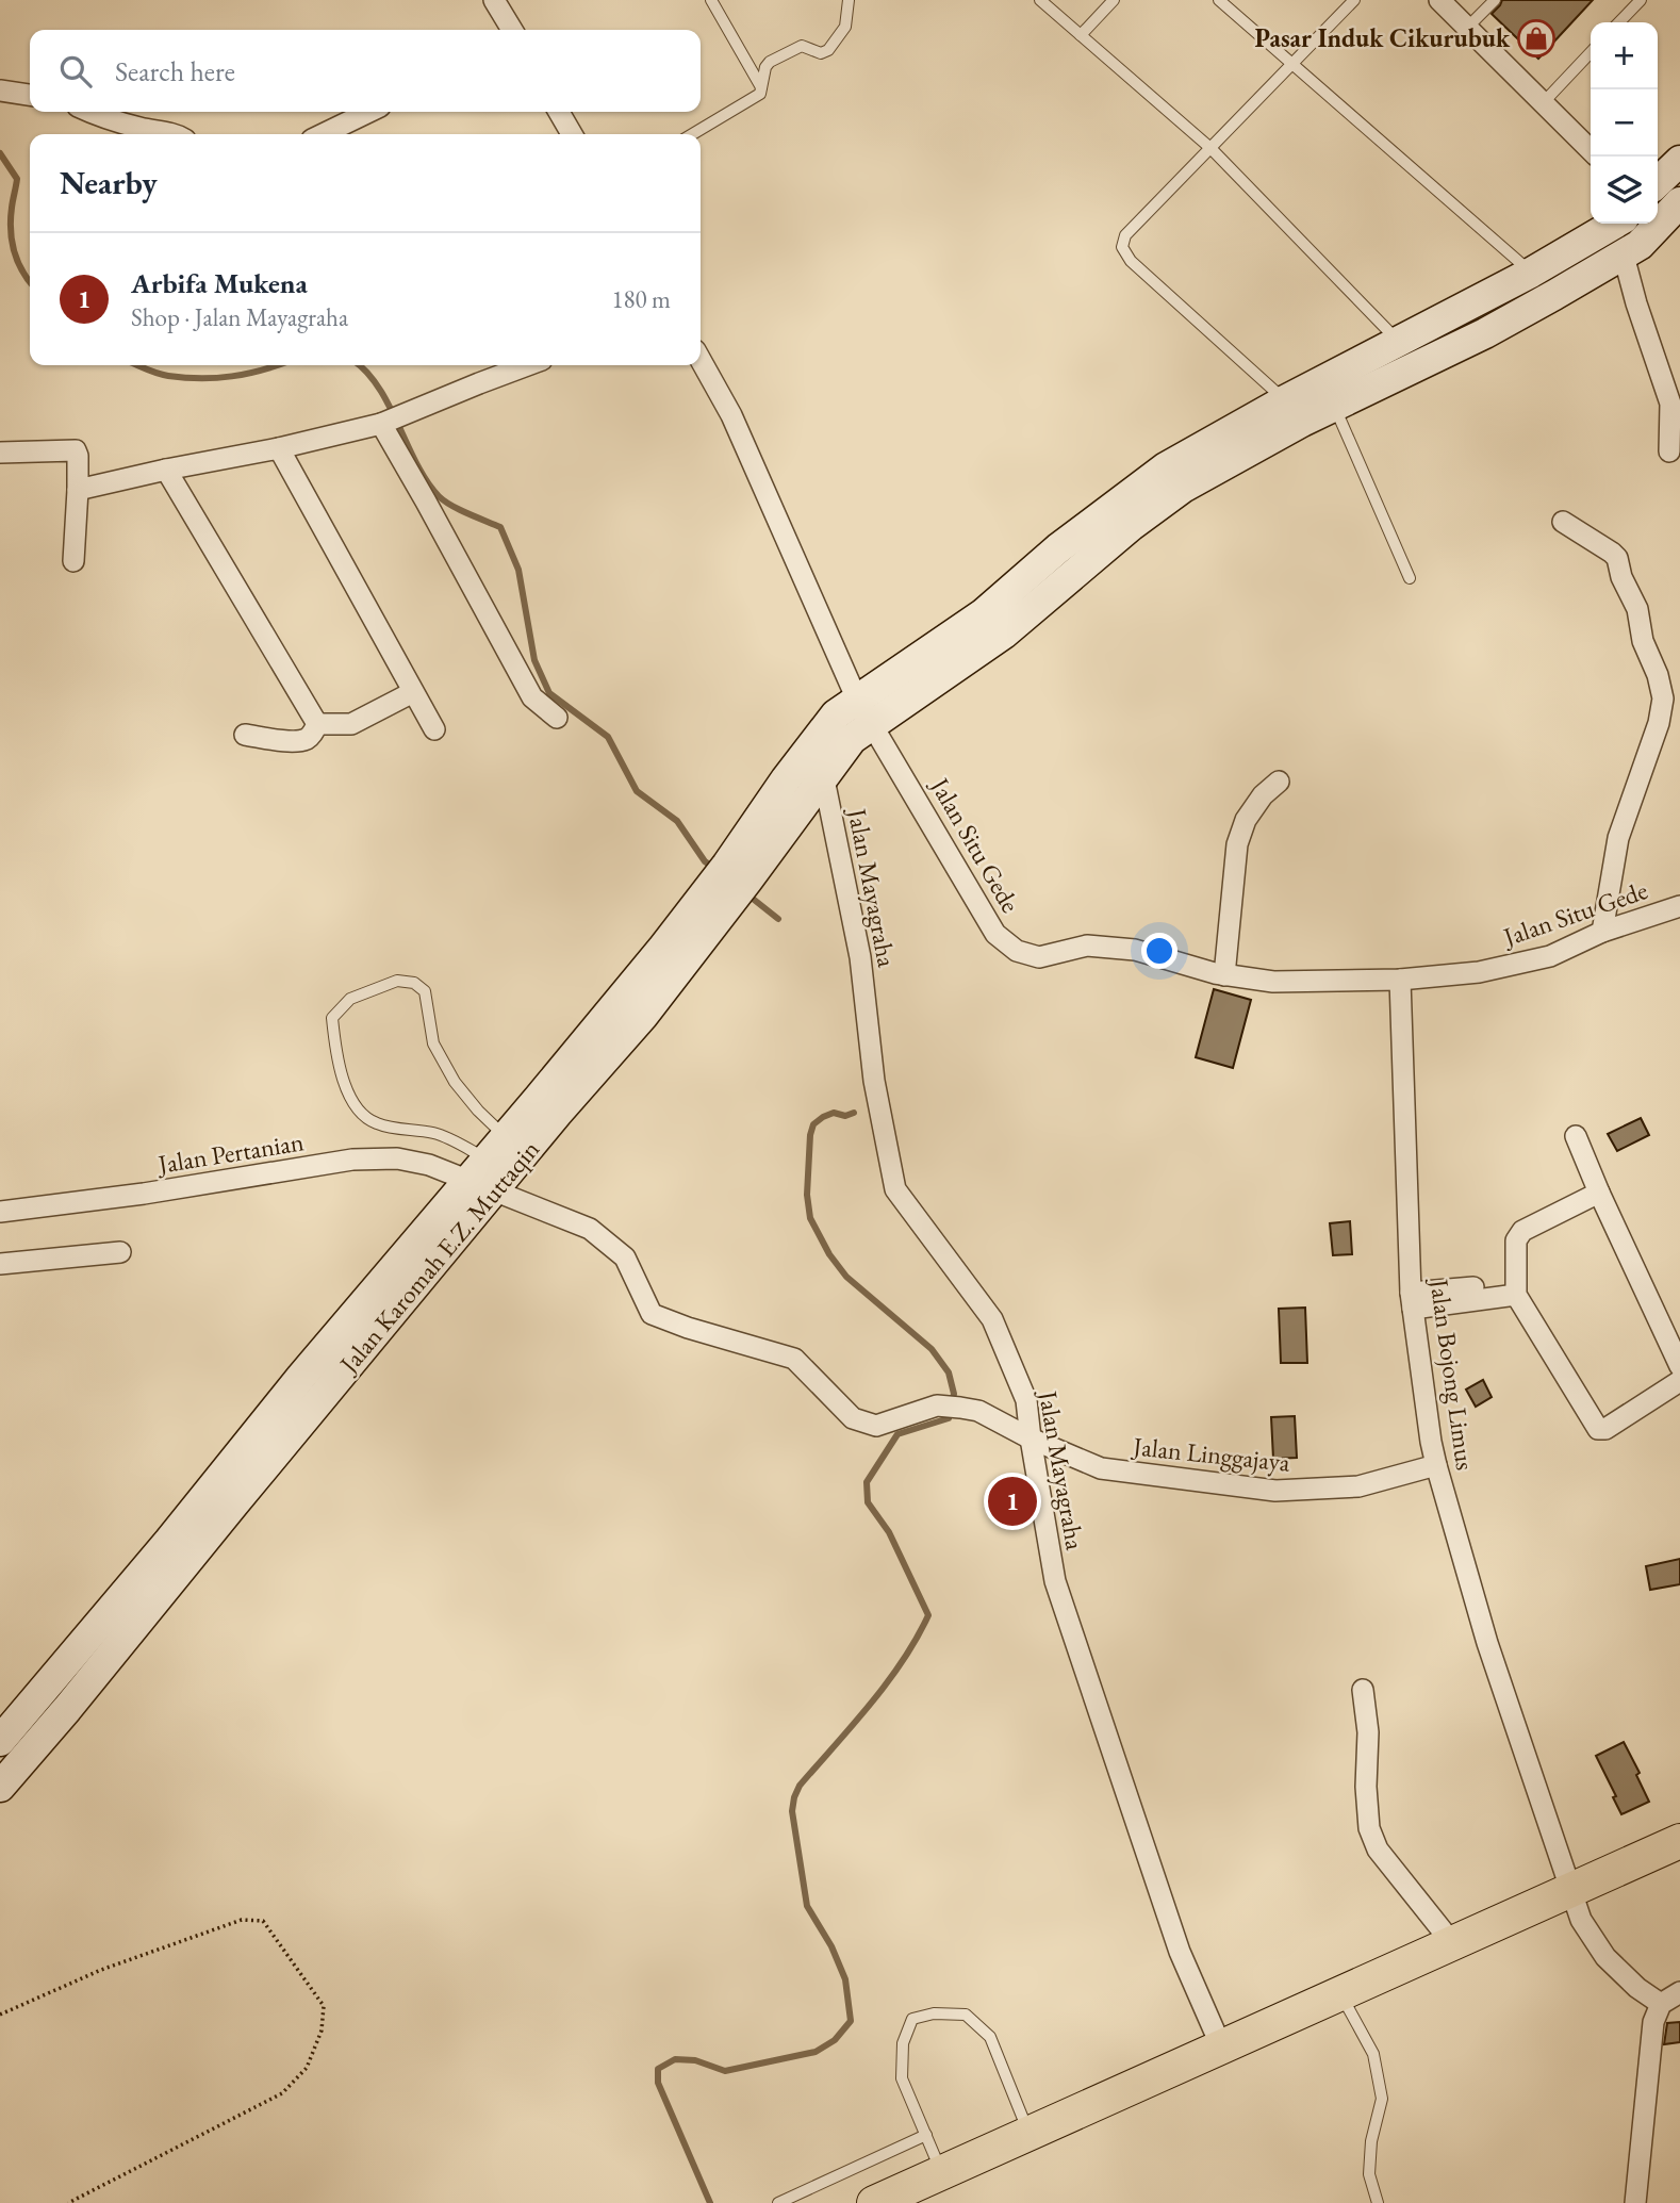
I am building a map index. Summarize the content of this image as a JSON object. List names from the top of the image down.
{
  "streets": {
    "street": [
      "Jalan Situ Gede",
      "Jalan Mayagraha",
      "Jalan Pertanian",
      "Jalan Karomah E.Z. Muttaqin",
      "Jalan Bojong Limus",
      "Jalan Linggajaya"
    ]
  },
  "crossings": [
    ["Jalan Situ Gede", "Jalan Karomah E.Z. Muttaqin"],
    ["Jalan Situ Gede", "Jalan Bojong Limus"],
    ["Jalan Mayagraha", "Jalan Karomah E.Z. Muttaqin"],
    ["Jalan Mayagraha", "Jalan Linggajaya"],
    ["Jalan Pertanian", "Jalan Karomah E.Z. Muttaqin"],
    ["Jalan Pertanian", "Jalan Linggajaya"],
    ["Jalan Bojong Limus", "Jalan Linggajaya"]
  ],
  "places": {
    "shop": ["Pasar Induk Cikurubuk"]
  },
  "page": {
    "map_buttons": ["+", "−"],
    "search": "Search here",
    "heading": "Nearby",
    "list": [
      {
        "mark": "1",
        "name": "Arbifa Mukena",
        "note": "Shop · Jalan Mayagraha",
        "value": "180 m"
      }
    ],
    "pins": "1"
  }
}
